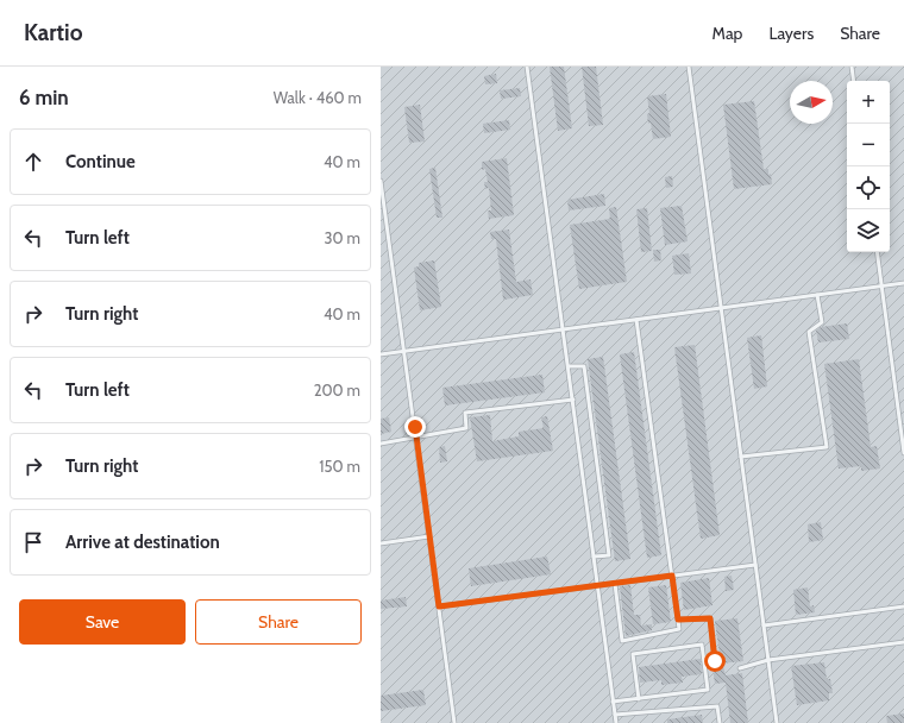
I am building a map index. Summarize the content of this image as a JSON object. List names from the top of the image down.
{
  "north": "right",
  "page": {
    "header": "Kartio",
    "nav": ["Map", "Layers", "Share"],
    "heading": ["6 min", "Walk · 460 m"],
    "map_buttons": ["+", "−"],
    "list": [
      ["Continue", "40 m"],
      ["Turn left", "30 m"],
      ["Turn right", "40 m"],
      ["Turn left", "200 m"],
      ["Turn right", "150 m"],
      "Arrive at destination"
    ],
    "buttons": ["Save", "Share"]
  }
}
